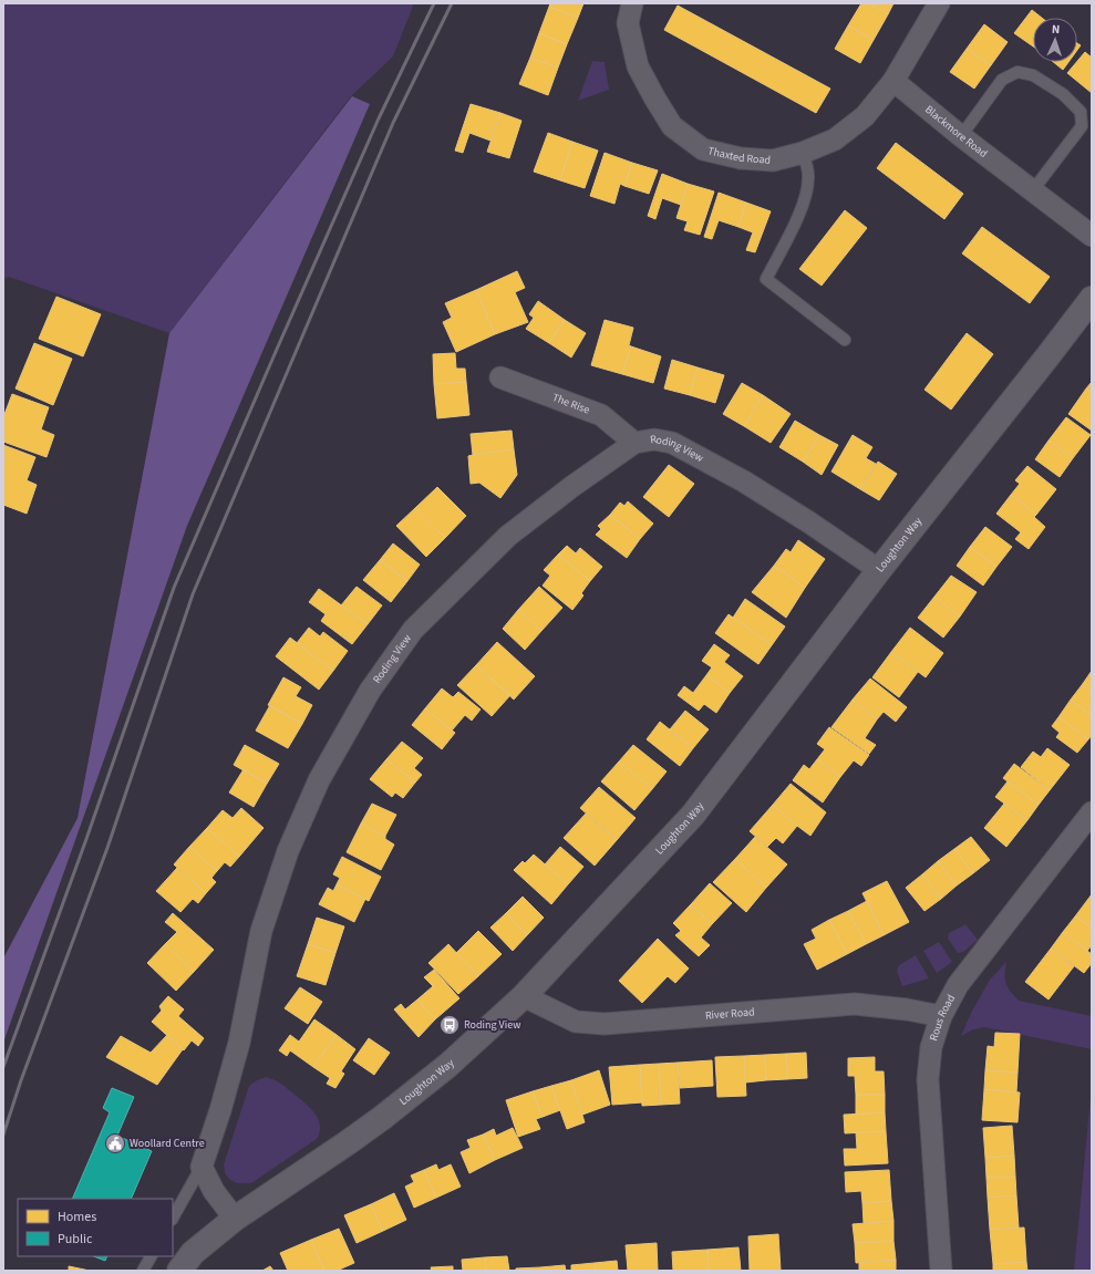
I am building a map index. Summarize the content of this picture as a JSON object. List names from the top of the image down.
{
  "streets": {
    "street": [
      "Blackmore Road",
      "Thaxted Road",
      "The Rise",
      "Roding View",
      "Loughton Way",
      "River Road",
      "Rous Road"
    ]
  },
  "crossings": [
    ["Blackmore Road", "Thaxted Road"],
    ["The Rise", "Roding View"],
    ["Roding View", "Loughton Way"],
    ["Loughton Way", "River Road"],
    ["River Road", "Rous Road"]
  ],
  "places": {
    "bus stop": ["Roding View"],
    "public building": ["Woollard Centre"]
  },
  "legend": ["Homes", "Public"],
  "north": "top"
}
